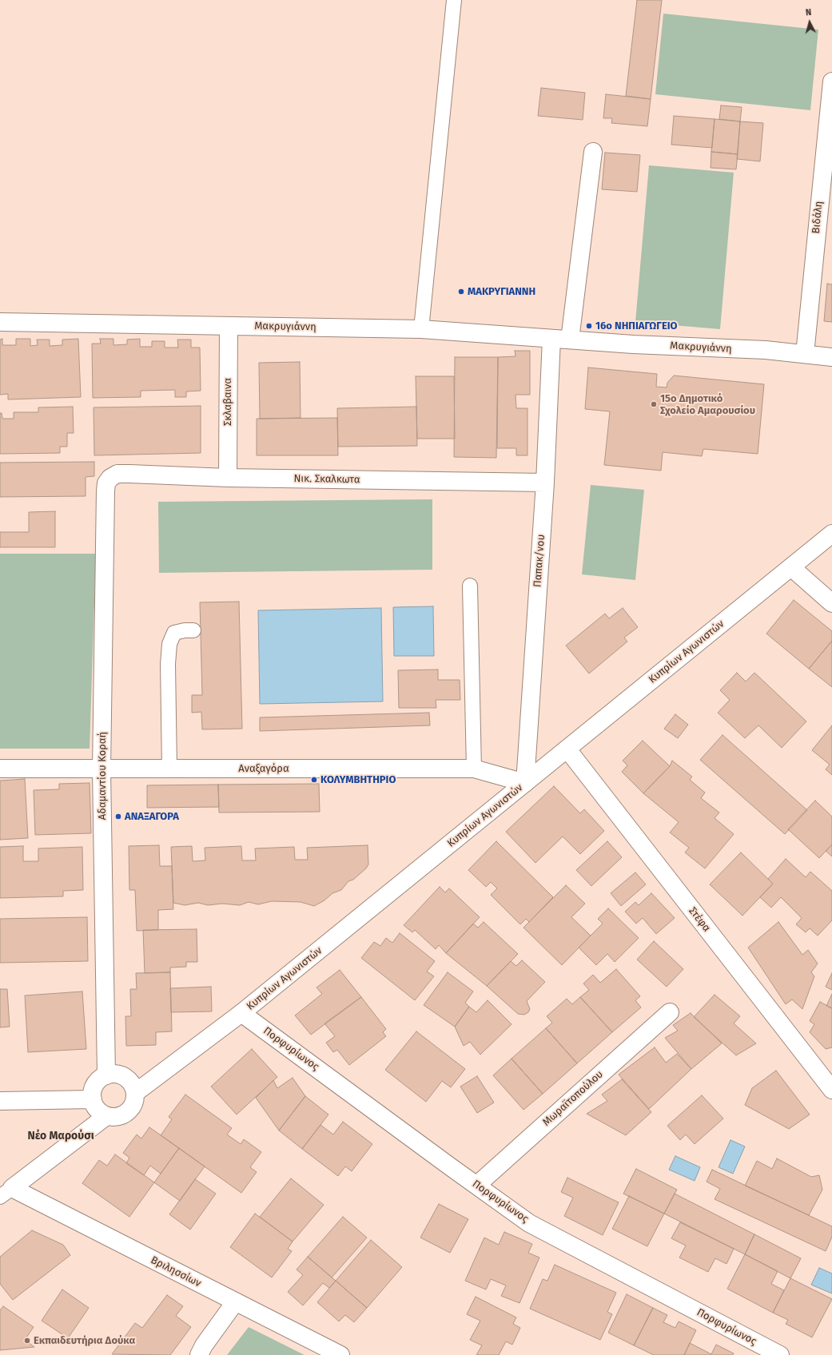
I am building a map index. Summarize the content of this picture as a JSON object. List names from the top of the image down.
{
  "streets": {
    "street": [
      "Βιδάλη",
      "Μακρυγιάννη",
      "Σκλαβαινα",
      "Νικ. Σκαλκωτα",
      "Παπακ/νου",
      "Κυπρίων Αγωνιστών",
      "Αναξαγόρα",
      "Αδαμαντίου Κοραή",
      "Στέφα",
      "Πορφυρίωνος",
      "Μωραϊτοπούλου",
      "Βριλησσίων"
    ]
  },
  "crossings": [
    ["Βιδάλη", "Μακρυγιάννη"],
    ["Μακρυγιάννη", "Σκλαβαινα"],
    ["Μακρυγιάννη", "Παπακ/νου"],
    ["Σκλαβαινα", "Νικ. Σκαλκωτα"],
    ["Νικ. Σκαλκωτα", "Παπακ/νου"],
    ["Νικ. Σκαλκωτα", "Αδαμαντίου Κοραή"],
    ["Παπακ/νου", "Κυπρίων Αγωνιστών"],
    ["Παπακ/νου", "Αναξαγόρα"],
    ["Κυπρίων Αγωνιστών", "Αναξαγόρα"],
    ["Κυπρίων Αγωνιστών", "Αδαμαντίου Κοραή"],
    ["Κυπρίων Αγωνιστών", "Στέφα"],
    ["Κυπρίων Αγωνιστών", "Πορφυρίωνος"],
    ["Αναξαγόρα", "Αδαμαντίου Κοραή"],
    ["Πορφυρίωνος", "Μωραϊτοπούλου"]
  ],
  "districts": ["Νέο Μαρούσι"],
  "places": [
    "ΜΑΚΡΥΓΙΑΝΝΗ",
    "16ο ΝΗΠΙΑΓΩΓΕΙΟ",
    "15ο Δημοτικό Σχολείο Αμαρουσίου",
    "ΚΟΛΥΜΒΗΤΗΡΙΟ",
    "ΑΝΑΞΑΓΟΡΑ",
    "Εκπαιδευτήρια Δούκα"
  ],
  "north": "top"
}
